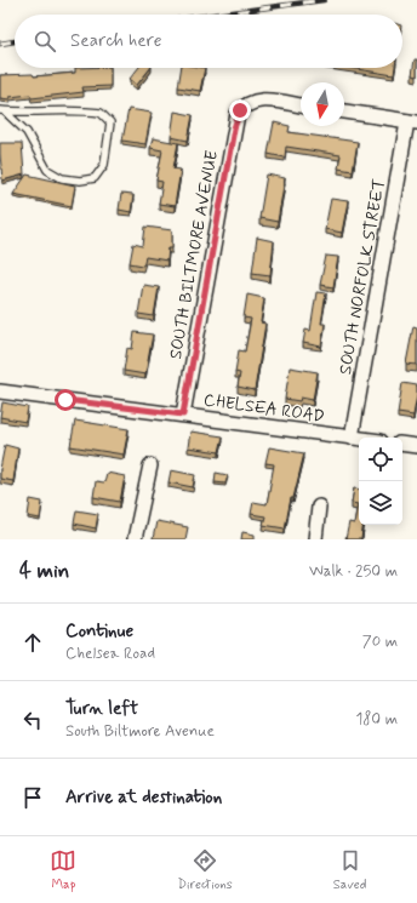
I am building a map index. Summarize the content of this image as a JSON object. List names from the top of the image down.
{
  "streets": {
    "street": ["SOUTH BILTMORE AVENUE", "SOUTH NORFOLK STREET", "CHELSEA ROAD"]
  },
  "crossings": [
    ["SOUTH BILTMORE AVENUE", "CHELSEA ROAD"],
    ["SOUTH NORFOLK STREET", "CHELSEA ROAD"]
  ],
  "north": "bottom",
  "page": {
    "search": "Search here",
    "heading": ["4 min", "Walk · 250 m"],
    "list": [
      ["Continue", "Chelsea Road", "70 m"],
      ["Turn left", "South Biltmore Avenue", "180 m"],
      "Arrive at destination"
    ],
    "nav": ["Map", "Directions", "Saved"]
  }
}
